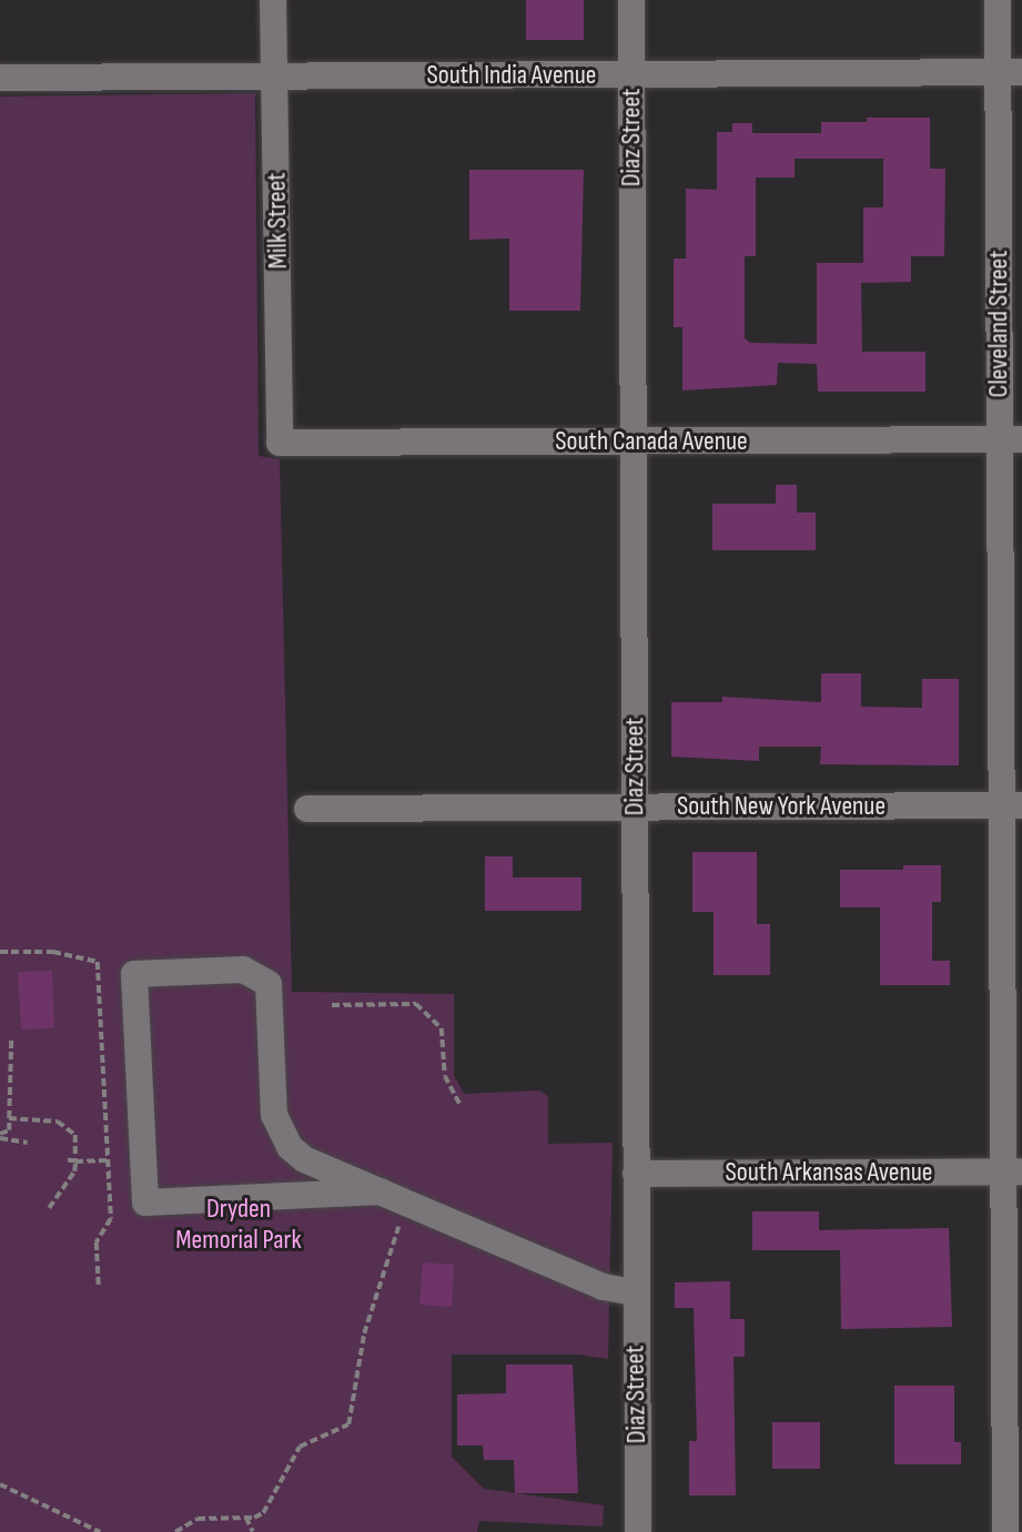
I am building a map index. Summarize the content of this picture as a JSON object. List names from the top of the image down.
{
  "streets": {
    "street": [
      "South India Avenue",
      "Diaz Street",
      "Milk Street",
      "Cleveland Street",
      "South Canada Avenue",
      "South New York Avenue",
      "South Arkansas Avenue"
    ]
  },
  "crossings": [
    ["South India Avenue", "Diaz Street"],
    ["South India Avenue", "Milk Street"],
    ["South India Avenue", "Cleveland Street"],
    ["Diaz Street", "South Canada Avenue"],
    ["Diaz Street", "South New York Avenue"],
    ["Diaz Street", "South Arkansas Avenue"],
    ["Milk Street", "South Canada Avenue"],
    ["Cleveland Street", "South Canada Avenue"],
    ["Cleveland Street", "South New York Avenue"],
    ["Cleveland Street", "South Arkansas Avenue"]
  ],
  "parks": ["Dryden Memorial Park"]
}
